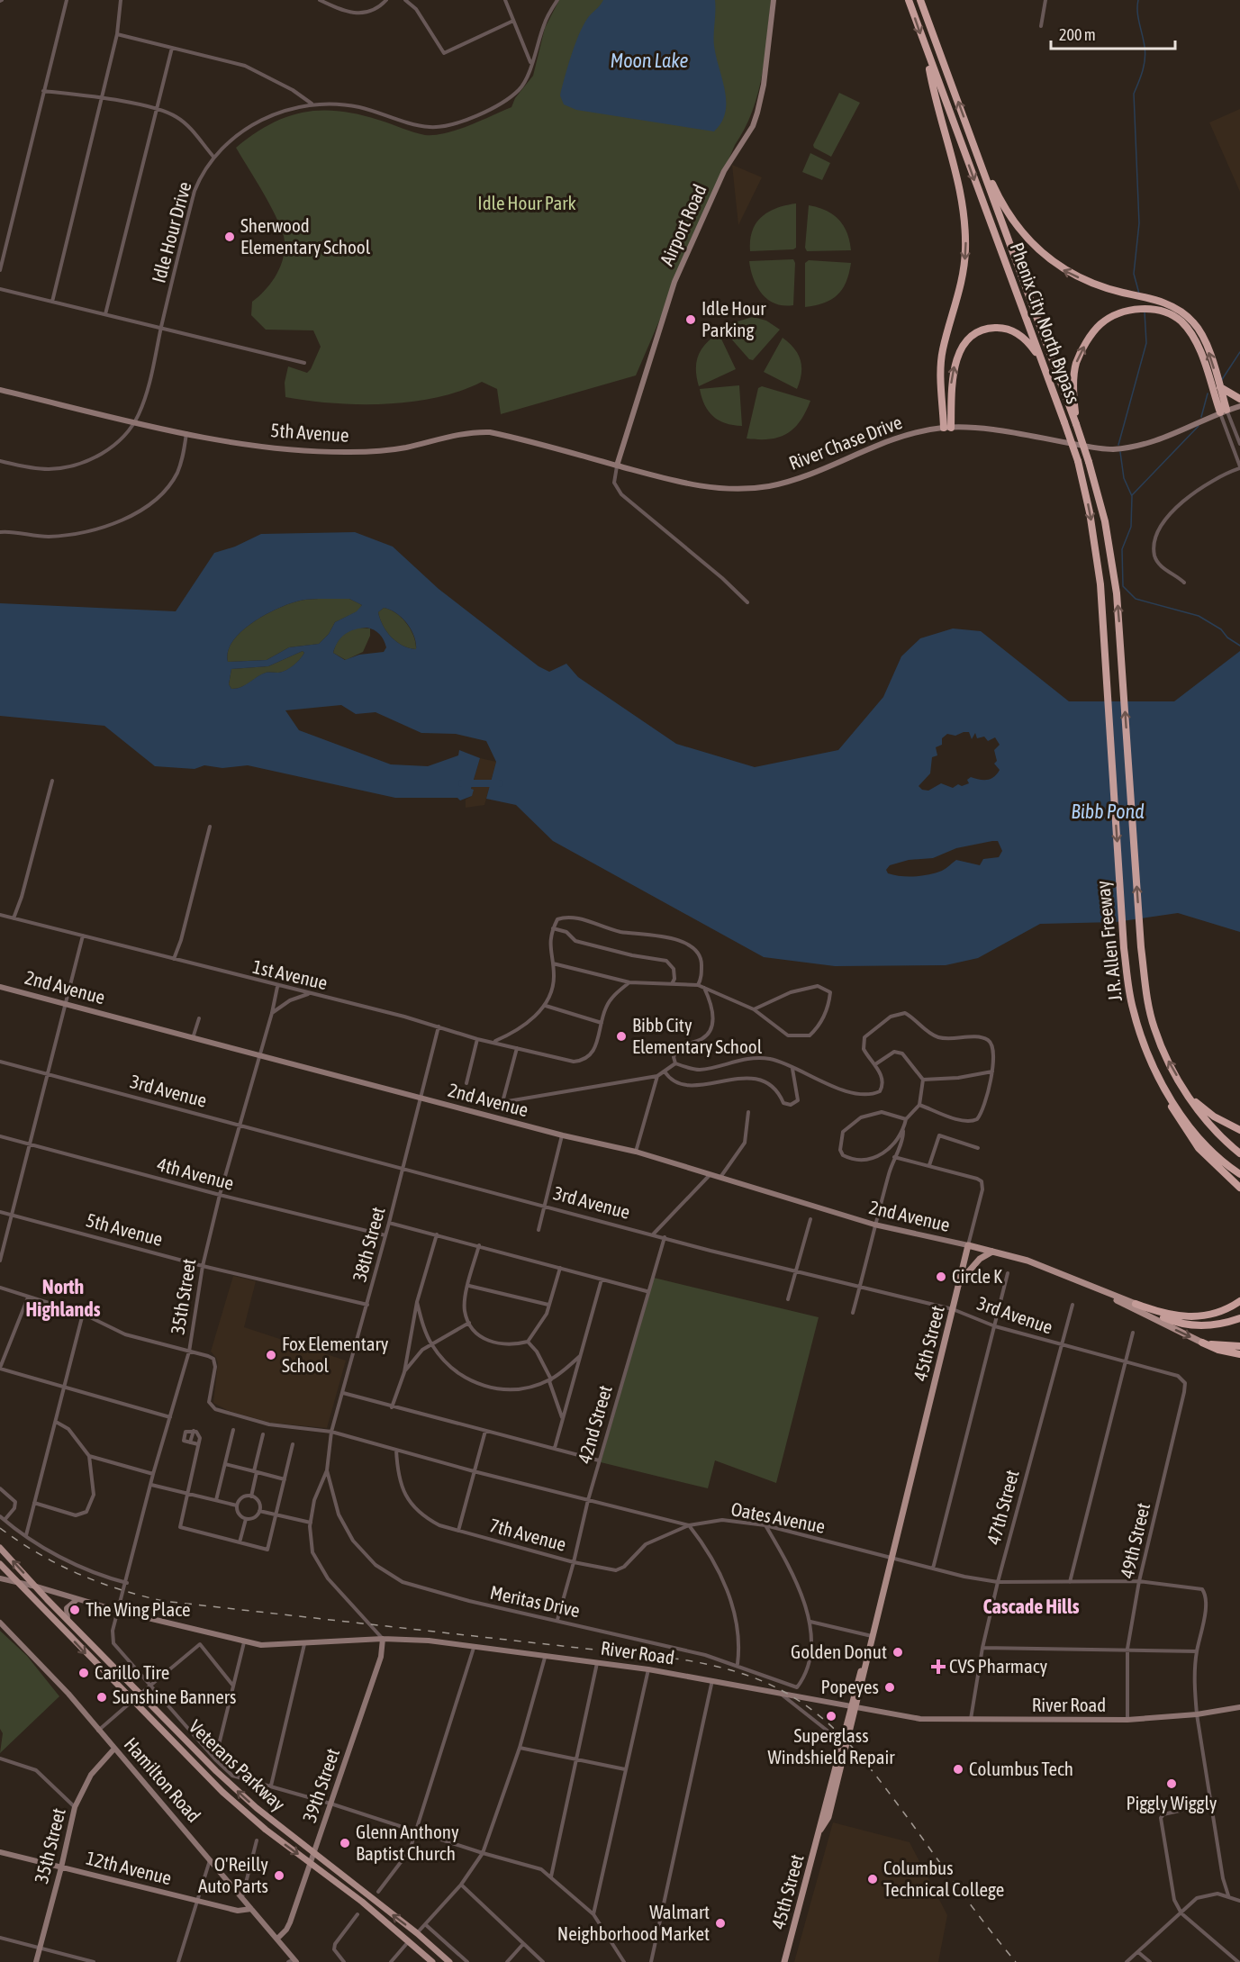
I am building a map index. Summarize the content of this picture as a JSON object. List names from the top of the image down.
{
  "streets": {
    "highway": ["Phenix City North Bypass", "J.R. Allen Freeway"],
    "main road": ["45th Street", "Veterans Parkway"],
    "street": [
      "Airport Road",
      "Idle Hour Drive",
      "5th Avenue",
      "River Chase Drive",
      "1st Avenue",
      "2nd Avenue",
      "3rd Avenue",
      "4th Avenue",
      "38th Street",
      "35th Street",
      "42nd Street",
      "47th Street",
      "Oates Avenue",
      "7th Avenue",
      "49th Street",
      "Meritas Drive",
      "River Road",
      "Hamilton Road",
      "39th Street",
      "12th Avenue"
    ]
  },
  "crossings": [
    ["Airport Road", "5th Avenue"],
    ["Airport Road", "River Chase Drive"],
    ["Idle Hour Drive", "5th Avenue"],
    ["Phenix City North Bypass", "J.R. Allen Freeway"],
    ["5th Avenue", "River Chase Drive"],
    ["5th Avenue", "38th Street"],
    ["5th Avenue", "35th Street"],
    ["1st Avenue", "38th Street"],
    ["1st Avenue", "35th Street"],
    ["2nd Avenue", "38th Street"],
    ["2nd Avenue", "35th Street"],
    ["2nd Avenue", "45th Street"],
    ["3rd Avenue", "38th Street"],
    ["3rd Avenue", "35th Street"],
    ["3rd Avenue", "45th Street"],
    ["3rd Avenue", "42nd Street"],
    ["3rd Avenue", "47th Street"],
    ["3rd Avenue", "49th Street"],
    ["4th Avenue", "38th Street"],
    ["4th Avenue", "35th Street"],
    ["38th Street", "Oates Avenue"],
    ["38th Street", "Meritas Drive"],
    ["35th Street", "Oates Avenue"],
    ["35th Street", "River Road"],
    ["35th Street", "Hamilton Road"],
    ["35th Street", "39th Street"],
    ["35th Street", "12th Avenue"],
    ["45th Street", "Oates Avenue"],
    ["45th Street", "River Road"],
    ["42nd Street", "Oates Avenue"],
    ["42nd Street", "7th Avenue"],
    ["42nd Street", "Meritas Drive"],
    ["47th Street", "Oates Avenue"],
    ["47th Street", "River Road"],
    ["Oates Avenue", "7th Avenue"],
    ["Oates Avenue", "49th Street"],
    ["49th Street", "River Road"],
    ["River Road", "Veterans Parkway"],
    ["River Road", "39th Street"],
    ["Veterans Parkway", "39th Street"],
    ["Hamilton Road", "39th Street"],
    ["Hamilton Road", "12th Avenue"]
  ],
  "districts": ["North Highlands", "Cascade Hills"],
  "water": ["Moon Lake", "Bibb Pond"],
  "parks": ["Idle Hour Park"],
  "places": {
    "other": [
      "Sherwood Elementary School",
      "Idle Hour Parking",
      "Bibb City Elementary School",
      "Circle K",
      "Fox Elementary School",
      "The Wing Place",
      "Golden Donut",
      "Carillo Tire",
      "Popeyes",
      "Sunshine Banners",
      "Superglass Windshield Repair",
      "Columbus Tech",
      "Piggly Wiggly",
      "Glenn Anthony Baptist Church",
      "O'Reilly Auto Parts",
      "Columbus Technical College",
      "Walmart Neighborhood Market"
    ],
    "health": ["CVS Pharmacy"]
  },
  "scale_bar": "200 m"
}
